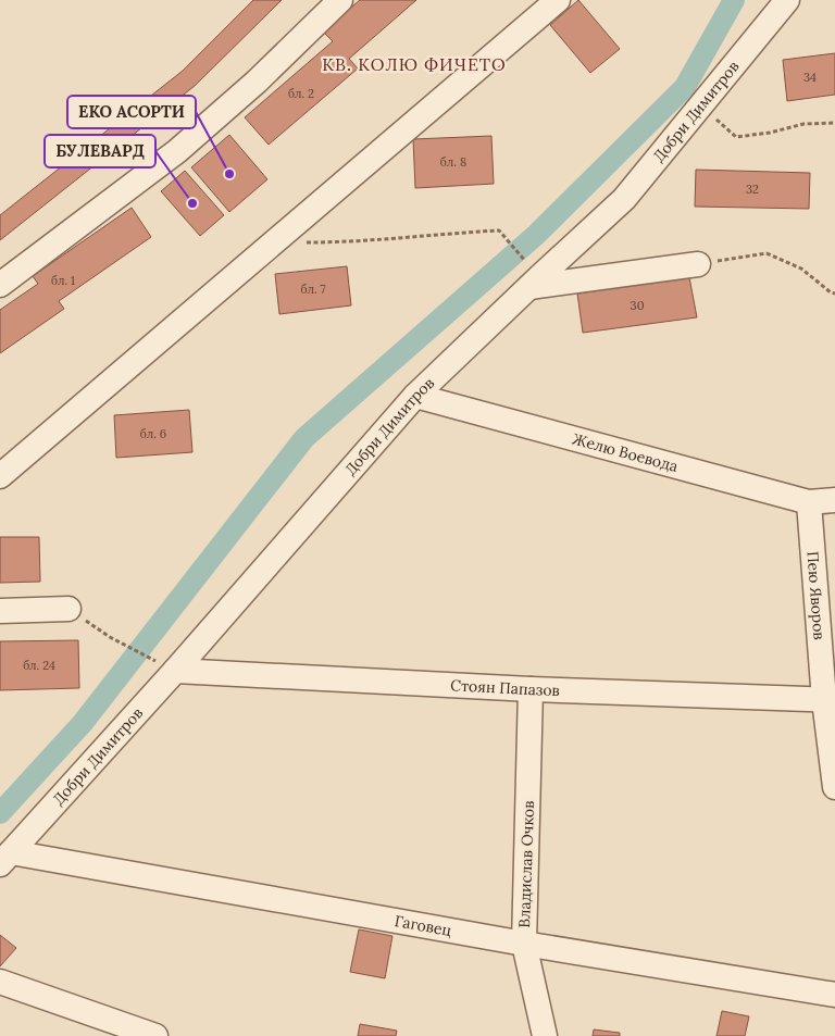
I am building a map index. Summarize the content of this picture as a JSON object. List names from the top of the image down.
{
  "streets": {
    "street": [
      "Добри Димитров",
      "Желю Воевода",
      "Пею Яворов",
      "Стоян Папазов",
      "Владислав Очков",
      "Гаговец"
    ]
  },
  "crossings": [
    ["Добри Димитров", "Желю Воевода"],
    ["Добри Димитров", "Стоян Папазов"],
    ["Добри Димитров", "Гаговец"],
    ["Желю Воевода", "Пею Яворов"],
    ["Пею Яворов", "Стоян Папазов"],
    ["Стоян Папазов", "Владислав Очков"],
    ["Владислав Очков", "Гаговец"]
  ],
  "districts": ["КВ. КОЛЮ ФИЧЕТО"],
  "places": ["ЕКО АСОРТИ", "БУЛЕВАРД"],
  "house_numbers": [
    "34",
    "бл. 2",
    "бл. 8",
    "32",
    "бл. 1",
    "бл. 7",
    "30",
    "бл. 6",
    "бл. 24"
  ]
}
